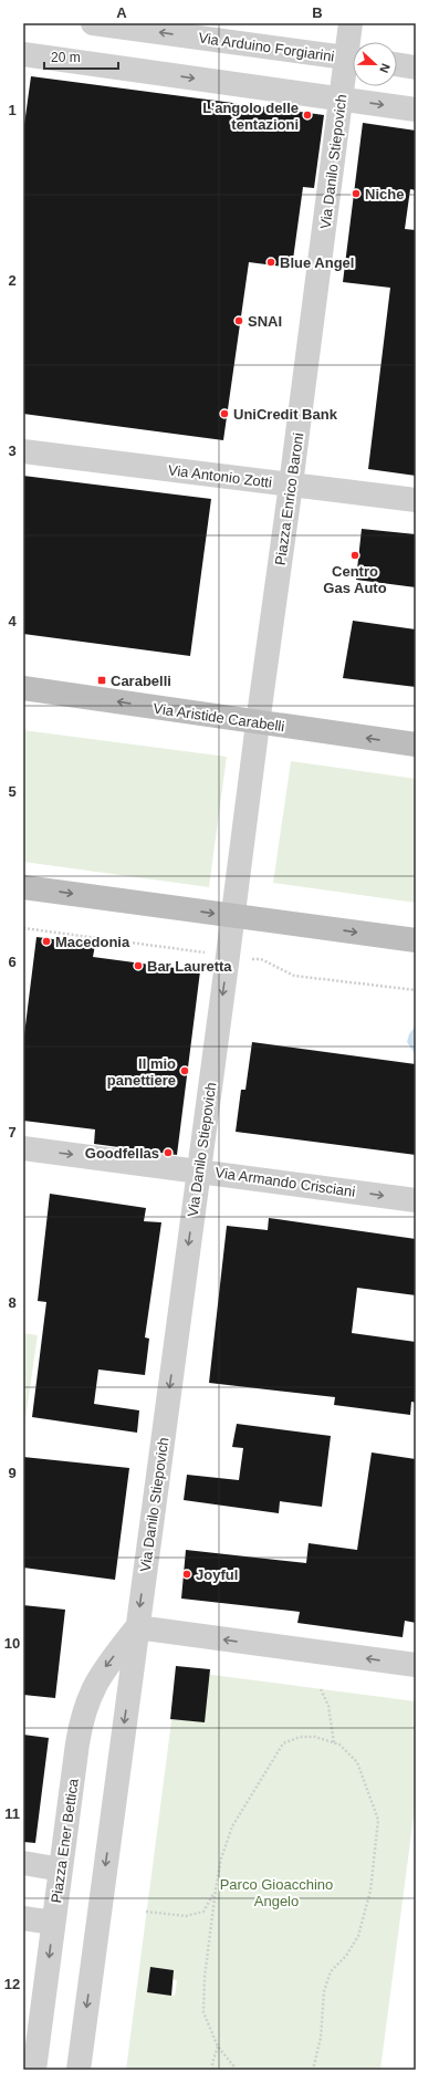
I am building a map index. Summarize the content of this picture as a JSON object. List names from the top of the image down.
{
  "streets": {
    "street": [
      "Via Arduino Forgiarini",
      "Via Danilo Stiepovich",
      "Via Antonio Zotti",
      "Piazza Enrico Baroni",
      "Via Aristide Carabelli",
      "Via Armando Crisciani",
      "Piazza Ener Bettica"
    ]
  },
  "crossings": [
    ["Via Danilo Stiepovich", "Piazza Enrico Baroni"],
    ["Via Danilo Stiepovich", "Via Aristide Carabelli"],
    ["Via Danilo Stiepovich", "Via Armando Crisciani"],
    ["Via Danilo Stiepovich", "Piazza Ener Bettica"],
    ["Via Antonio Zotti", "Piazza Enrico Baroni"]
  ],
  "one_way": ["Via Danilo Stiepovich", "Via Armando Crisciani"],
  "parks": ["Parco Gioacchino Angelo"],
  "places": {
    "other": [
      "L'angolo delle tentazioni",
      "Niche",
      "Blue Angel",
      "SNAI",
      "UniCredit Bank",
      "Centro Gas Auto",
      "Macedonia",
      "Bar Lauretta",
      "Il mio panettiere",
      "Goodfellas",
      "Joyful"
    ],
    "transit": ["Carabelli"]
  },
  "scale_bar": "20 m",
  "north": "right",
  "grid": {
    "columns": ["A", "B"],
    "rows": [
      "1",
      "2",
      "3",
      "4",
      "5",
      "6",
      "7",
      "8",
      "9",
      "10",
      "11",
      "12"
    ]
  }
}
